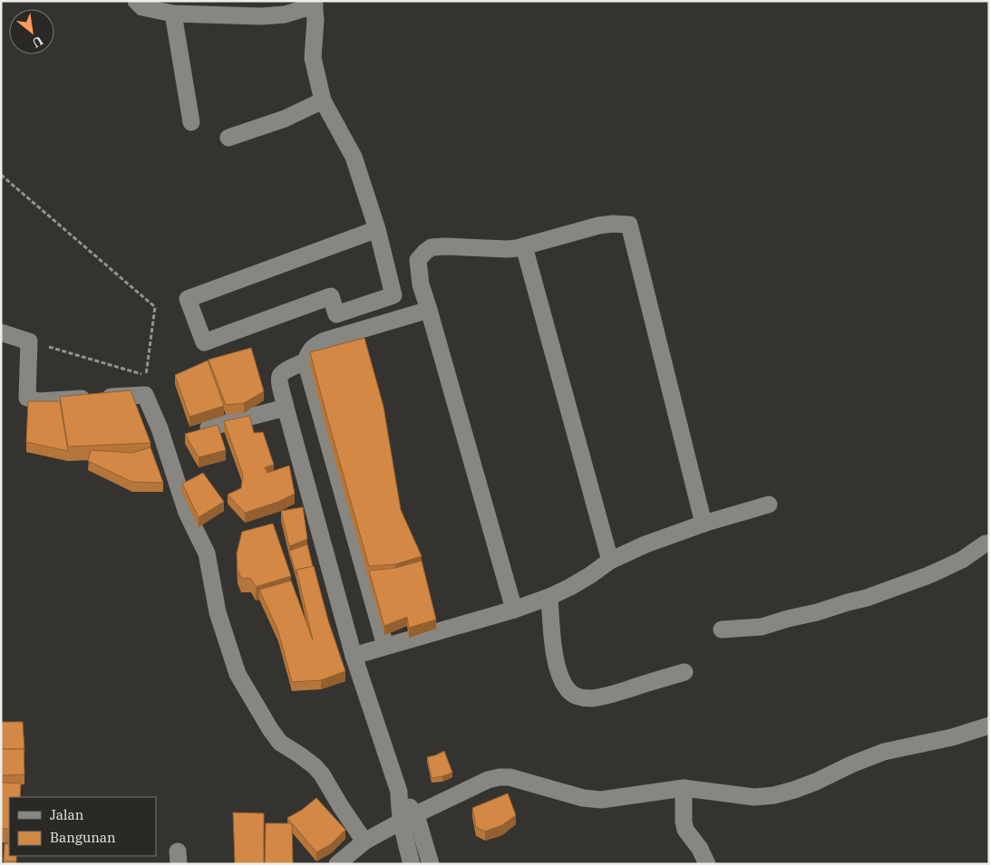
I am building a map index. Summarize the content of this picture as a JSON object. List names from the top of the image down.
{
  "legend": ["Jalan", "Bangunan"],
  "north": "bottom right"
}
